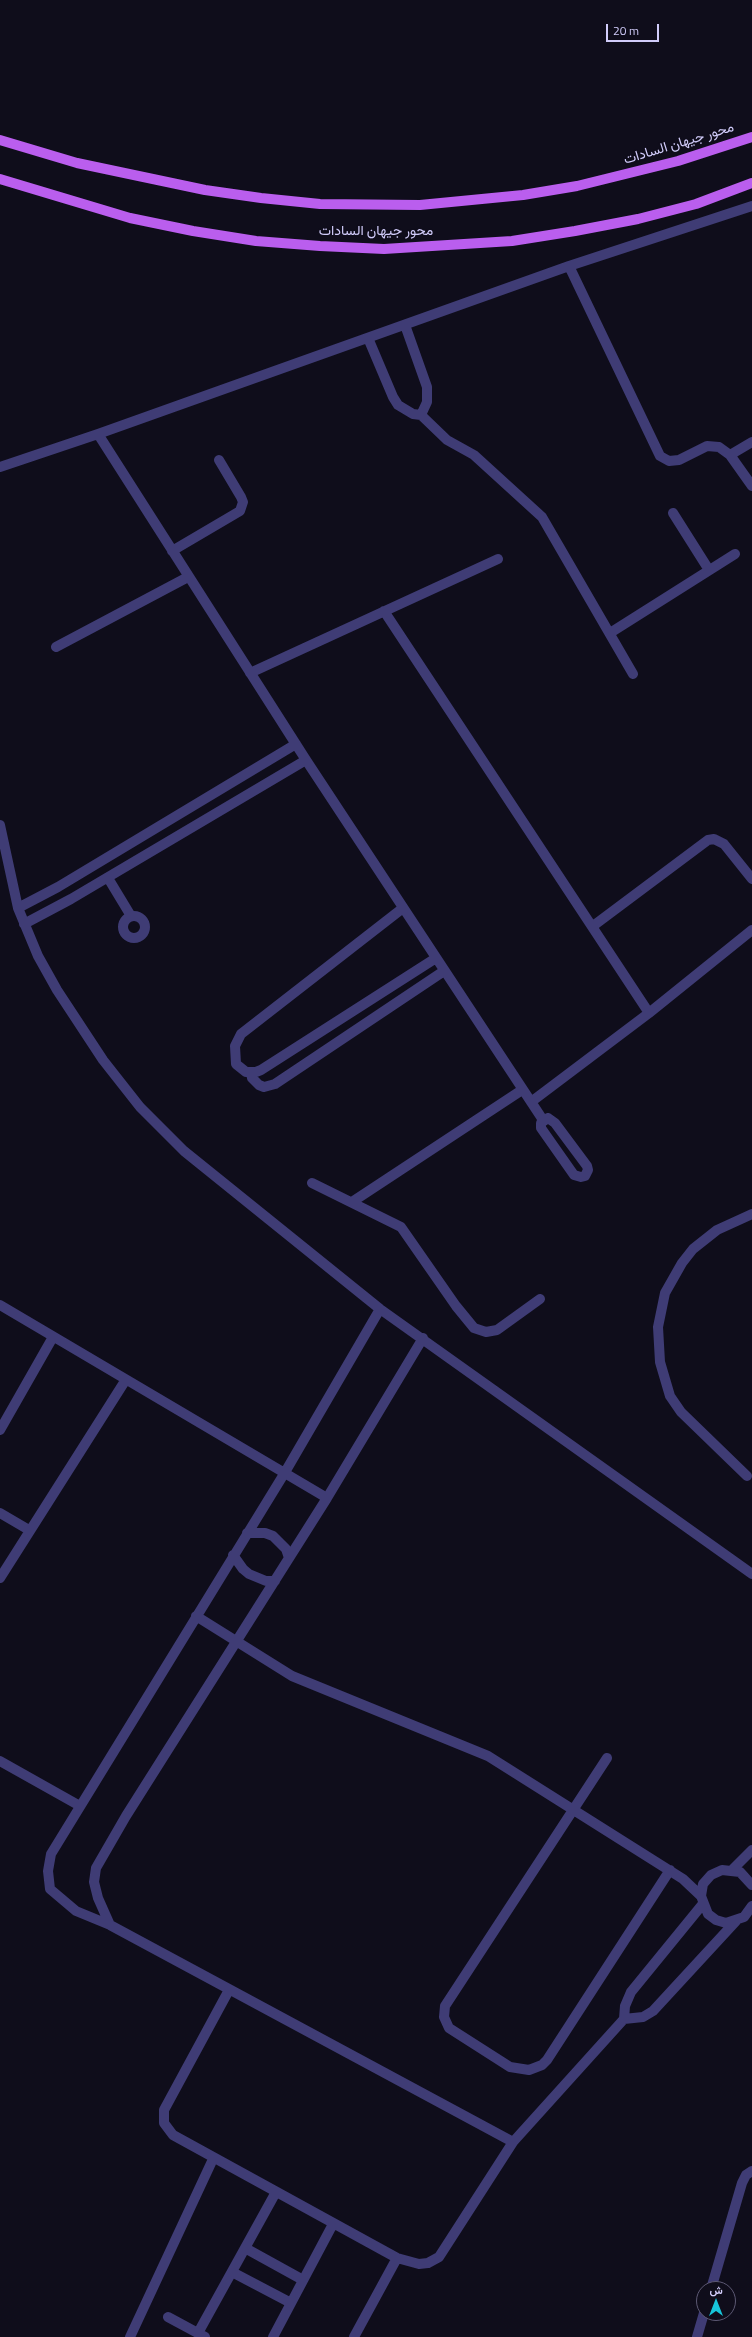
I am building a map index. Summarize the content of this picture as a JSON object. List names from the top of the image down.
{
  "streets": {
    "main road": ["محور جيهان السادات"]
  },
  "scale_bar": "20 m",
  "north": "top"
}
